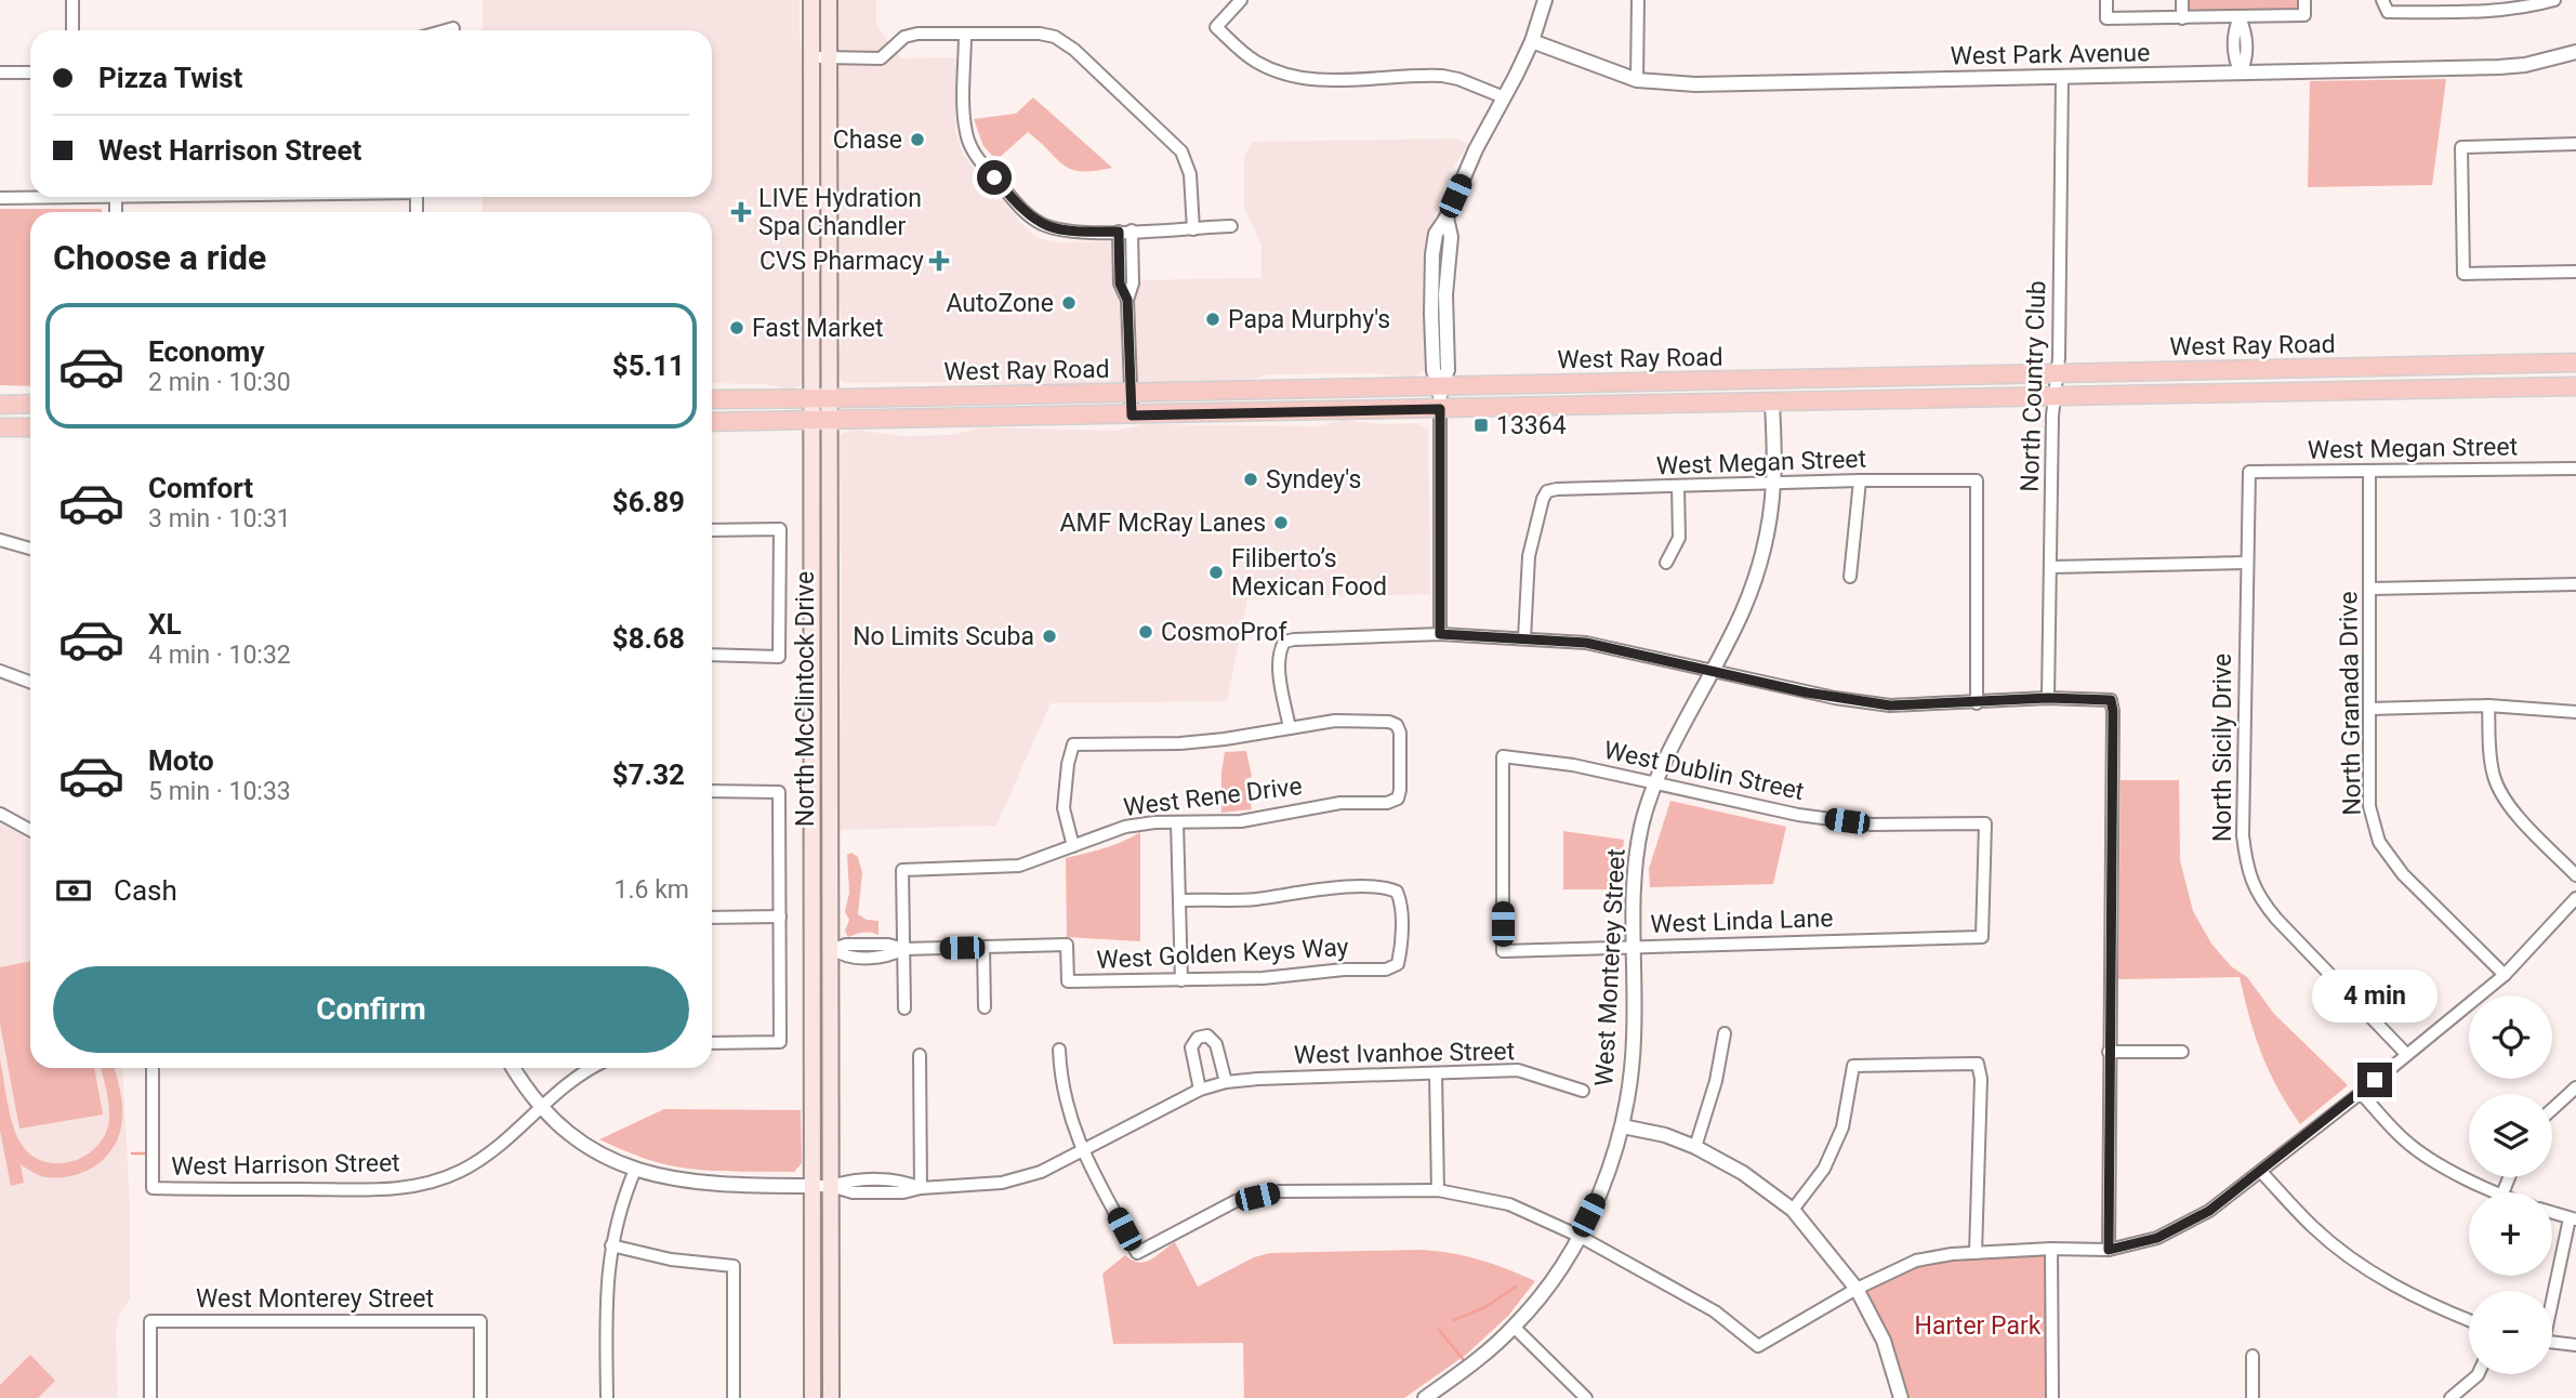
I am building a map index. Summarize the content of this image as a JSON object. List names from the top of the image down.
{
  "streets": {
    "main road": ["West Ray Road", "North McClintock Drive"],
    "street": [
      "West Park Avenue",
      "North Country Club",
      "West Megan Street",
      "North Granada Drive",
      "North Sicily Drive",
      "West Dublin Street",
      "West Rene Drive",
      "West Linda Lane",
      "West Golden Keys Way",
      "West Monterey Street",
      "West Ivanhoe Street",
      "West Harrison Street"
    ]
  },
  "crossings": [
    ["West Park Avenue", "North Country Club"],
    ["West Ray Road", "North Country Club"],
    ["West Ray Road", "North McClintock Drive"],
    ["West Ray Road", "West Monterey Street"],
    ["West Megan Street", "North Granada Drive"],
    ["West Megan Street", "North Sicily Drive"],
    ["West Megan Street", "West Monterey Street"],
    ["North McClintock Drive", "West Golden Keys Way"],
    ["North McClintock Drive", "West Ivanhoe Street"],
    ["West Dublin Street", "West Linda Lane"],
    ["West Dublin Street", "West Monterey Street"],
    ["West Rene Drive", "West Golden Keys Way"],
    ["West Linda Lane", "West Monterey Street"]
  ],
  "parks": ["Harter Park"],
  "places": {
    "other": [
      "Chase",
      "AutoZone",
      "Papa Murphy's",
      "Fast Market",
      "Syndey's",
      "AMF McRay Lanes",
      "Filiberto’s Mexican Food",
      "CosmoProf",
      "No Limits Scuba"
    ],
    "health": ["LIVE Hydration Spa Chandler", "CVS Pharmacy"],
    "transit": ["13364"]
  },
  "page": {
    "banner": ["Pizza Twist", "West Harrison Street"],
    "heading": "Choose a ride",
    "list": [
      {
        "name": "Economy",
        "note": "2 min · 10:30",
        "value": "$5.11"
      },
      {
        "name": "Comfort",
        "note": "3 min · 10:31",
        "value": "$6.89"
      },
      {
        "name": "XL",
        "note": "4 min · 10:32",
        "value": "$8.68"
      },
      {
        "name": "Moto",
        "note": "5 min · 10:33",
        "value": "$7.32"
      }
    ],
    "pay": ["Cash", "1.6 km"],
    "buttons": "Confirm",
    "bubble": "4 min",
    "map_buttons": ["+", "−"]
  }
}
